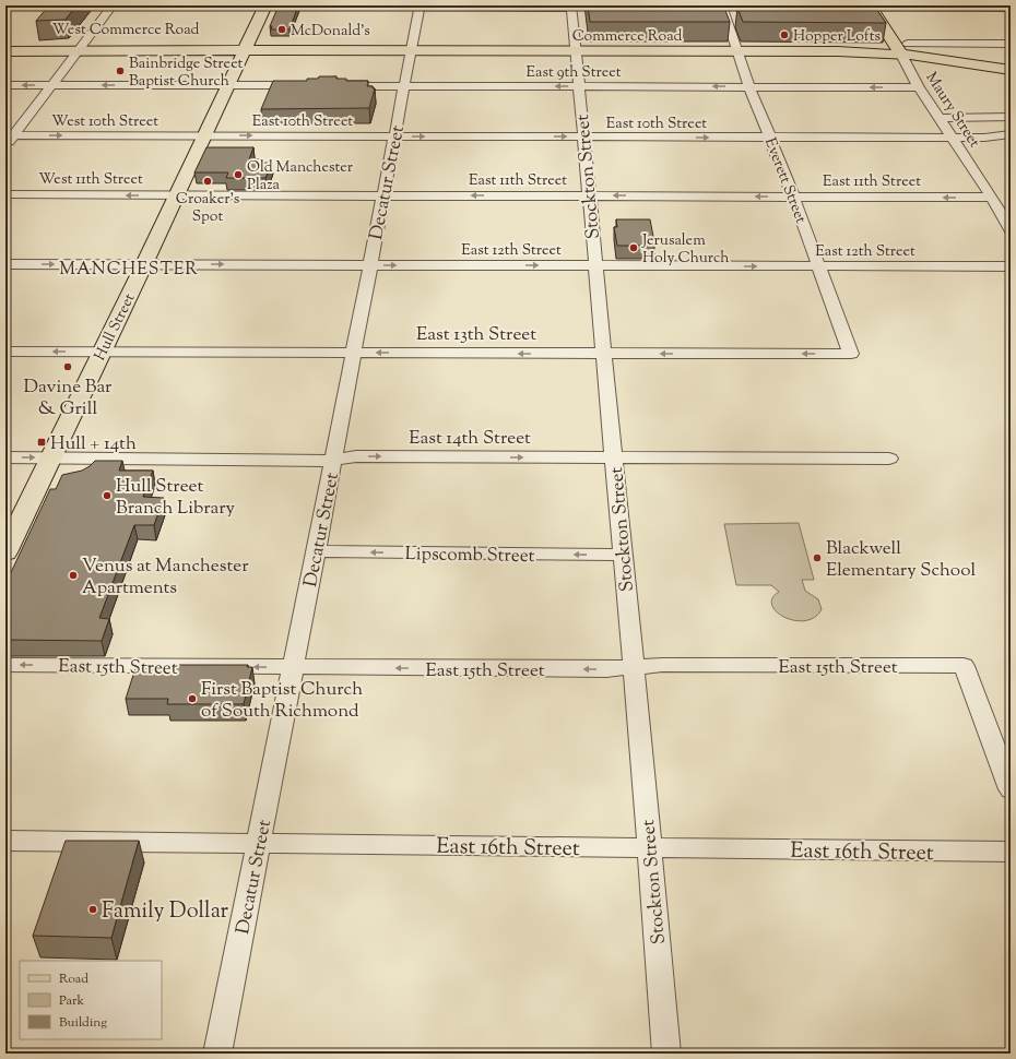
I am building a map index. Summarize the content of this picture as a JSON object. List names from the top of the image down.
{
  "streets": {
    "main road": [
      "West Commerce Road",
      "Commerce Road",
      "Maury Street",
      "Hull Street"
    ],
    "street": [
      "East 9th Street",
      "West 10th Street",
      "East 10th Street",
      "Stockton Street",
      "West 11th Street",
      "East 11th Street",
      "Everett Street",
      "Decatur Street",
      "East 12th Street",
      "East 13th Street",
      "East 14th Street",
      "Lipscomb Street",
      "East 15th Street",
      "East 16th Street"
    ]
  },
  "crossings": [
    ["West Commerce Road", "Commerce Road"],
    ["West Commerce Road", "Hull Street"],
    ["Commerce Road", "Maury Street"],
    ["Commerce Road", "Stockton Street"],
    ["Commerce Road", "Everett Street"],
    ["Commerce Road", "Decatur Street"],
    ["Commerce Road", "Hull Street"],
    ["East 9th Street", "Maury Street"],
    ["East 9th Street", "Stockton Street"],
    ["East 9th Street", "Everett Street"],
    ["East 9th Street", "Decatur Street"],
    ["Maury Street", "East 10th Street"],
    ["Maury Street", "East 11th Street"],
    ["West 10th Street", "East 10th Street"],
    ["West 10th Street", "Hull Street"],
    ["East 10th Street", "Stockton Street"],
    ["East 10th Street", "Everett Street"],
    ["East 10th Street", "Decatur Street"],
    ["East 10th Street", "Hull Street"],
    ["Stockton Street", "East 11th Street"],
    ["Stockton Street", "East 12th Street"],
    ["Stockton Street", "East 13th Street"],
    ["Stockton Street", "East 14th Street"],
    ["Stockton Street", "Lipscomb Street"],
    ["Stockton Street", "East 15th Street"],
    ["Stockton Street", "East 16th Street"],
    ["West 11th Street", "East 11th Street"],
    ["West 11th Street", "Hull Street"],
    ["East 11th Street", "Everett Street"],
    ["East 11th Street", "Decatur Street"],
    ["East 11th Street", "Hull Street"],
    ["Everett Street", "East 12th Street"],
    ["Everett Street", "East 13th Street"],
    ["Decatur Street", "East 12th Street"],
    ["Decatur Street", "East 13th Street"],
    ["Decatur Street", "East 14th Street"],
    ["Decatur Street", "Lipscomb Street"],
    ["Decatur Street", "East 15th Street"],
    ["Decatur Street", "East 16th Street"],
    ["East 12th Street", "Hull Street"],
    ["Hull Street", "East 13th Street"],
    ["Hull Street", "East 14th Street"]
  ],
  "one_way": [
    "East 11th Street",
    "East 12th Street",
    "East 13th Street",
    "East 14th Street",
    "Lipscomb Street",
    "East 15th Street"
  ],
  "districts": ["MANCHESTER"],
  "places": {
    "other": [
      "McDonald's",
      "Hopper Lofts",
      "Bainbridge Street Baptist Church",
      "Old Manchester Plaza",
      "Croaker’s Spot",
      "Jerusalem Holy Church",
      "Davine Bar & Grill",
      "Hull Street Branch Library",
      "Blackwell Elementary School",
      "Venus at Manchester Apartments",
      "First Baptist Church of South Richmond",
      "Family Dollar"
    ],
    "transit": ["Hull + 14th"]
  },
  "legend": ["Road", "Park", "Building"]
}
